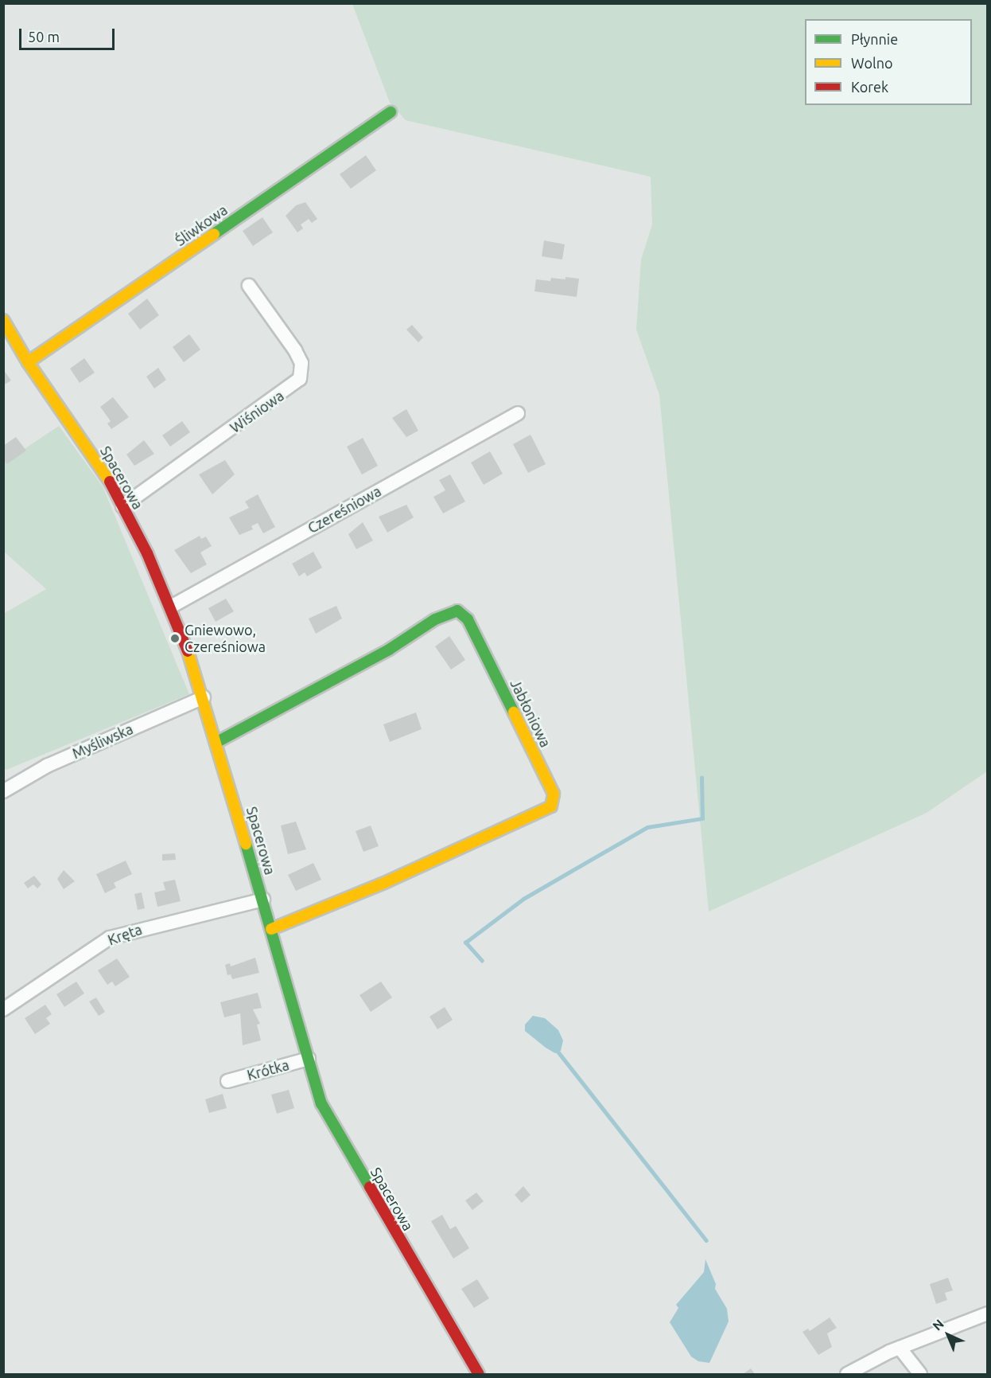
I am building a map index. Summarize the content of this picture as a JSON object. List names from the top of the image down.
{
  "streets": {
    "street": [
      "Śliwkowa",
      "Wiśniowa",
      "Spacerowa",
      "Czereśniowa",
      "Jabłoniowa",
      "Myśliwska",
      "Kręta",
      "Krótka"
    ]
  },
  "crossings": [
    ["Śliwkowa", "Spacerowa"],
    ["Wiśniowa", "Spacerowa"],
    ["Spacerowa", "Czereśniowa"],
    ["Spacerowa", "Jabłoniowa"],
    ["Spacerowa", "Myśliwska"],
    ["Spacerowa", "Kręta"],
    ["Spacerowa", "Krótka"]
  ],
  "places": ["Gniewowo, Czereśniowa"],
  "legend": ["Płynnie", "Wolno", "Korek"],
  "scale_bar": "50 m",
  "north": "top left"
}
